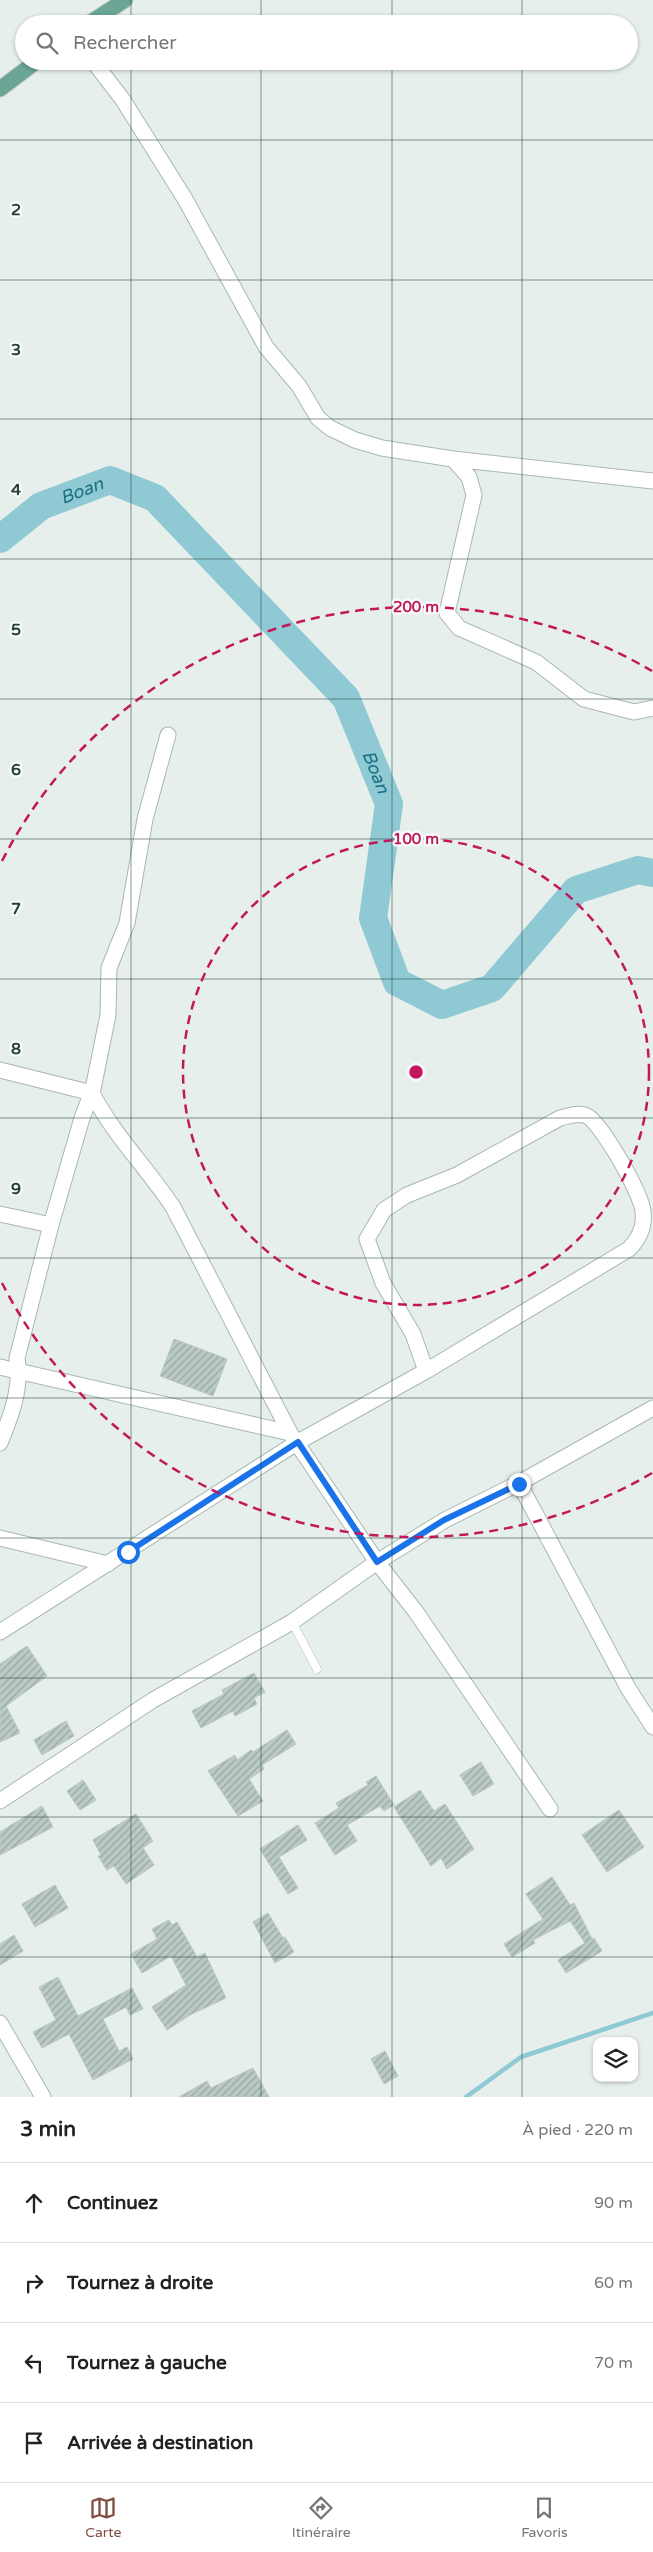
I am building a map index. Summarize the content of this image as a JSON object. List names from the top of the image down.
{
  "water": ["Boan"],
  "page": {
    "search": "Rechercher",
    "heading": ["3 min", "À pied · 220 m"],
    "list": [
      ["Continuez", "90 m"],
      ["Tournez à droite", "60 m"],
      ["Tournez à gauche", "70 m"],
      "Arrivée à destination"
    ],
    "nav": ["Carte", "Itinéraire", "Favoris"]
  },
  "grid": {
    "rows": [
      "2",
      "3",
      "4",
      "5",
      "6",
      "7",
      "8",
      "9"
    ]
  },
  "rings": ["200 m", "100 m"]
}
